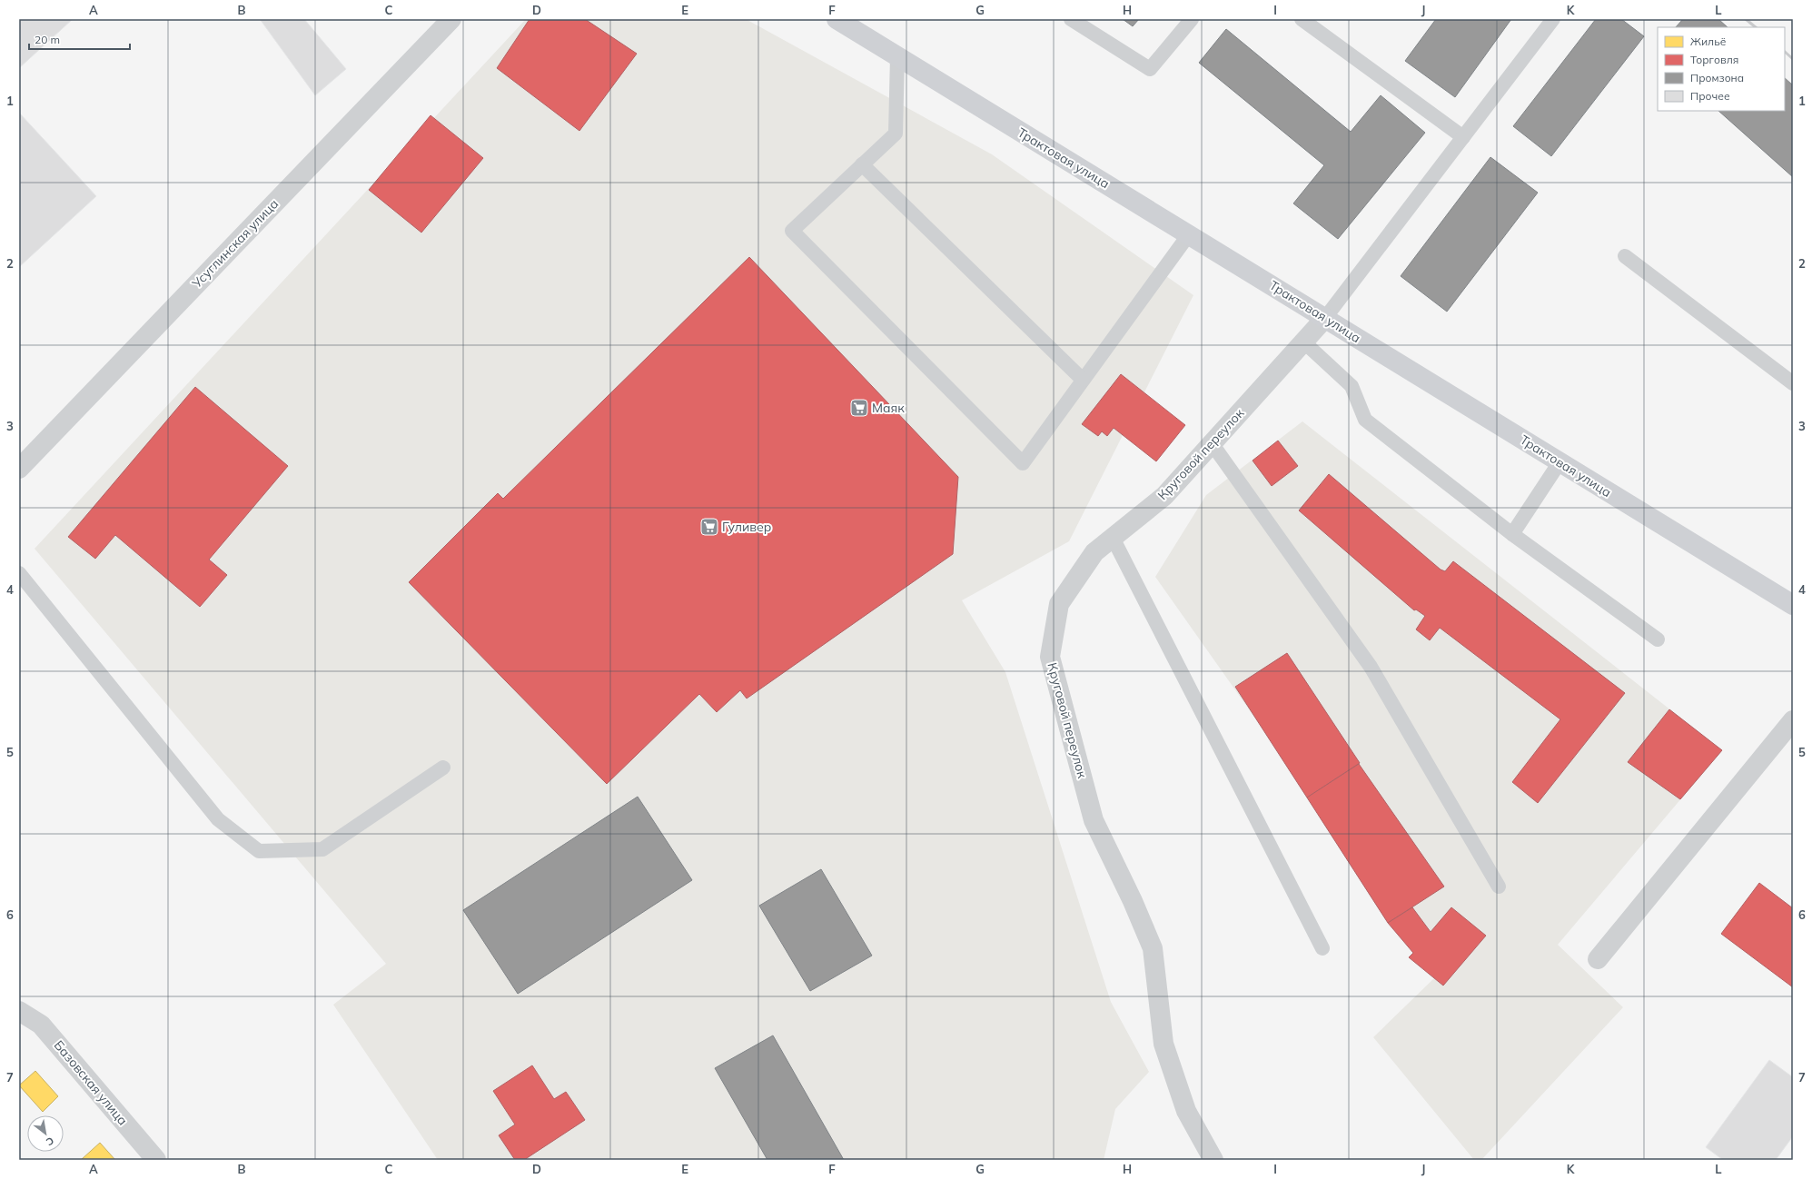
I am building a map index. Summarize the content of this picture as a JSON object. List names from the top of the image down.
{
  "streets": {
    "main road": ["Трактовая улица"],
    "street": ["Усуглинская улица", "Круговой переулок", "Базовская улица"]
  },
  "crossings": [
    ["Трактовая улица", "Круговой переулок"]
  ],
  "places": {
    "supermarket": ["Маяк", "Гуливер"]
  },
  "legend": [
    "Жильё",
    "Торговля",
    "Промзона",
    "Прочее"
  ],
  "scale_bar": "20 m",
  "north": "bottom right",
  "grid": {
    "columns": [
      "A",
      "B",
      "C",
      "D",
      "E",
      "F",
      "G",
      "H",
      "I",
      "J",
      "K",
      "L"
    ],
    "rows": [
      "1",
      "2",
      "3",
      "4",
      "5",
      "6",
      "7"
    ]
  }
}
